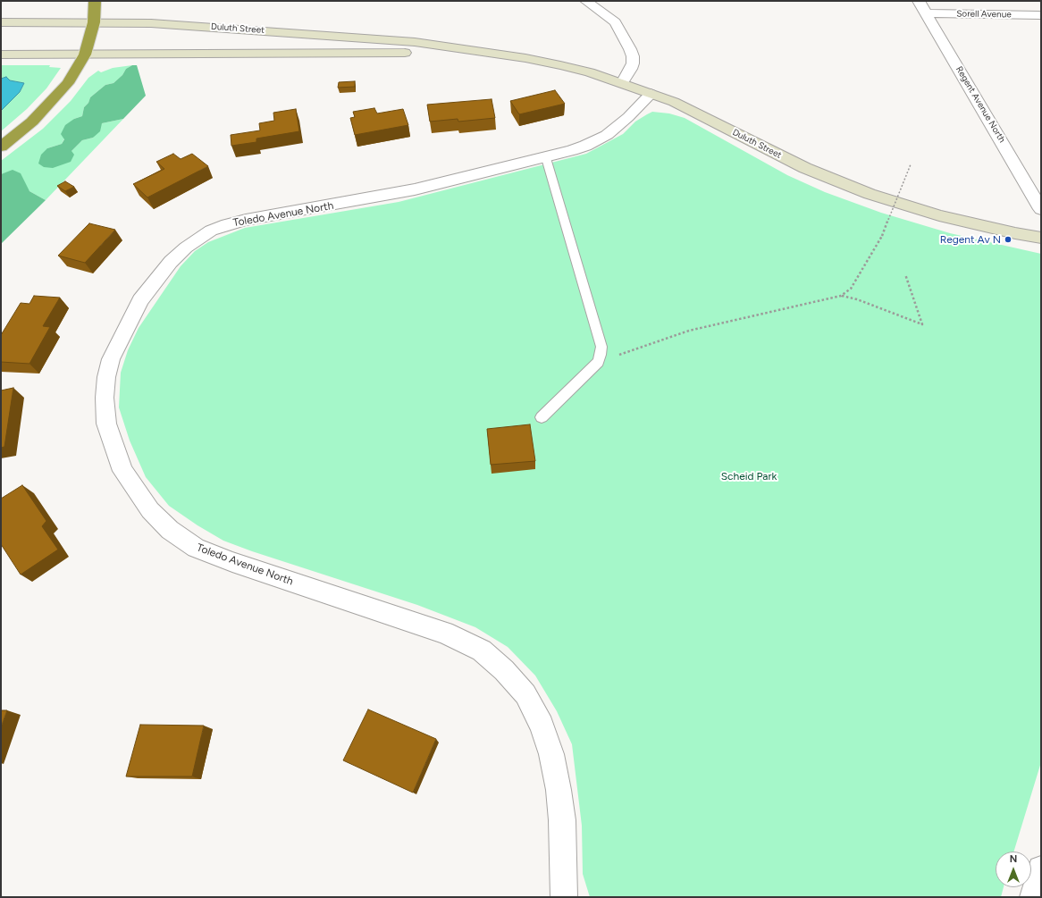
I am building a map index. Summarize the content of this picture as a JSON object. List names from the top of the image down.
{
  "streets": {
    "street": [
      "Sorell Avenue",
      "Duluth Street",
      "Regent Avenue North",
      "Toledo Avenue North"
    ]
  },
  "crossings": [
    ["Sorell Avenue", "Regent Avenue North"],
    ["Duluth Street", "Toledo Avenue North"]
  ],
  "parks": ["Scheid Park"],
  "places": ["Regent Av N"],
  "north": "top"
}
